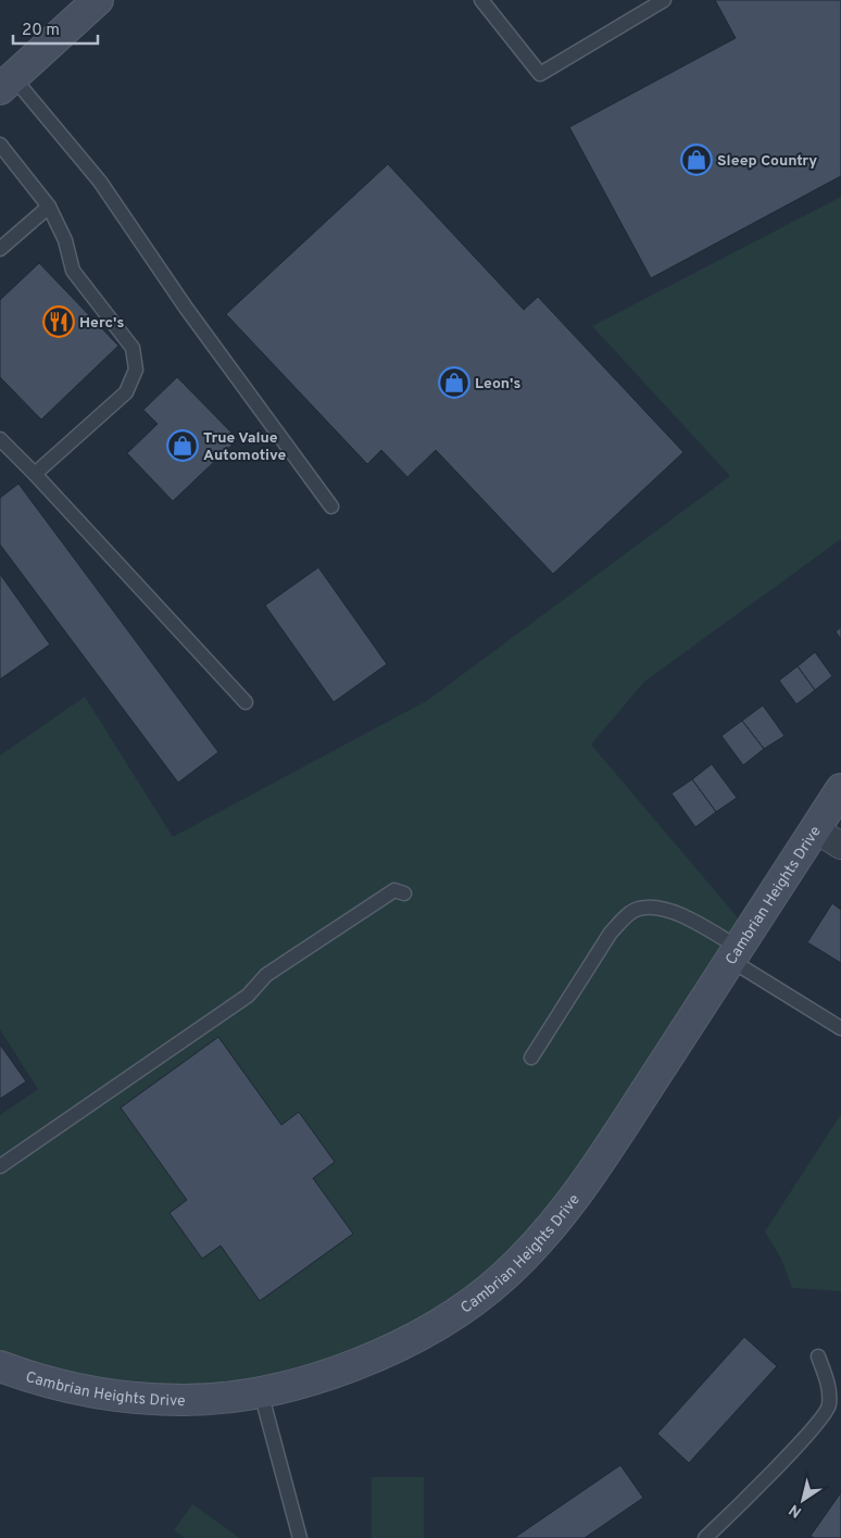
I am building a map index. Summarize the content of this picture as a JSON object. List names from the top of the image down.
{
  "streets": {
    "street": ["Cambrian Heights Drive"]
  },
  "places": {
    "shop": ["Sleep Country", "Leon's", "True Value Automotive"],
    "restaurant": ["Herc's"]
  },
  "scale_bar": "20 m",
  "north": "bottom left"
}
